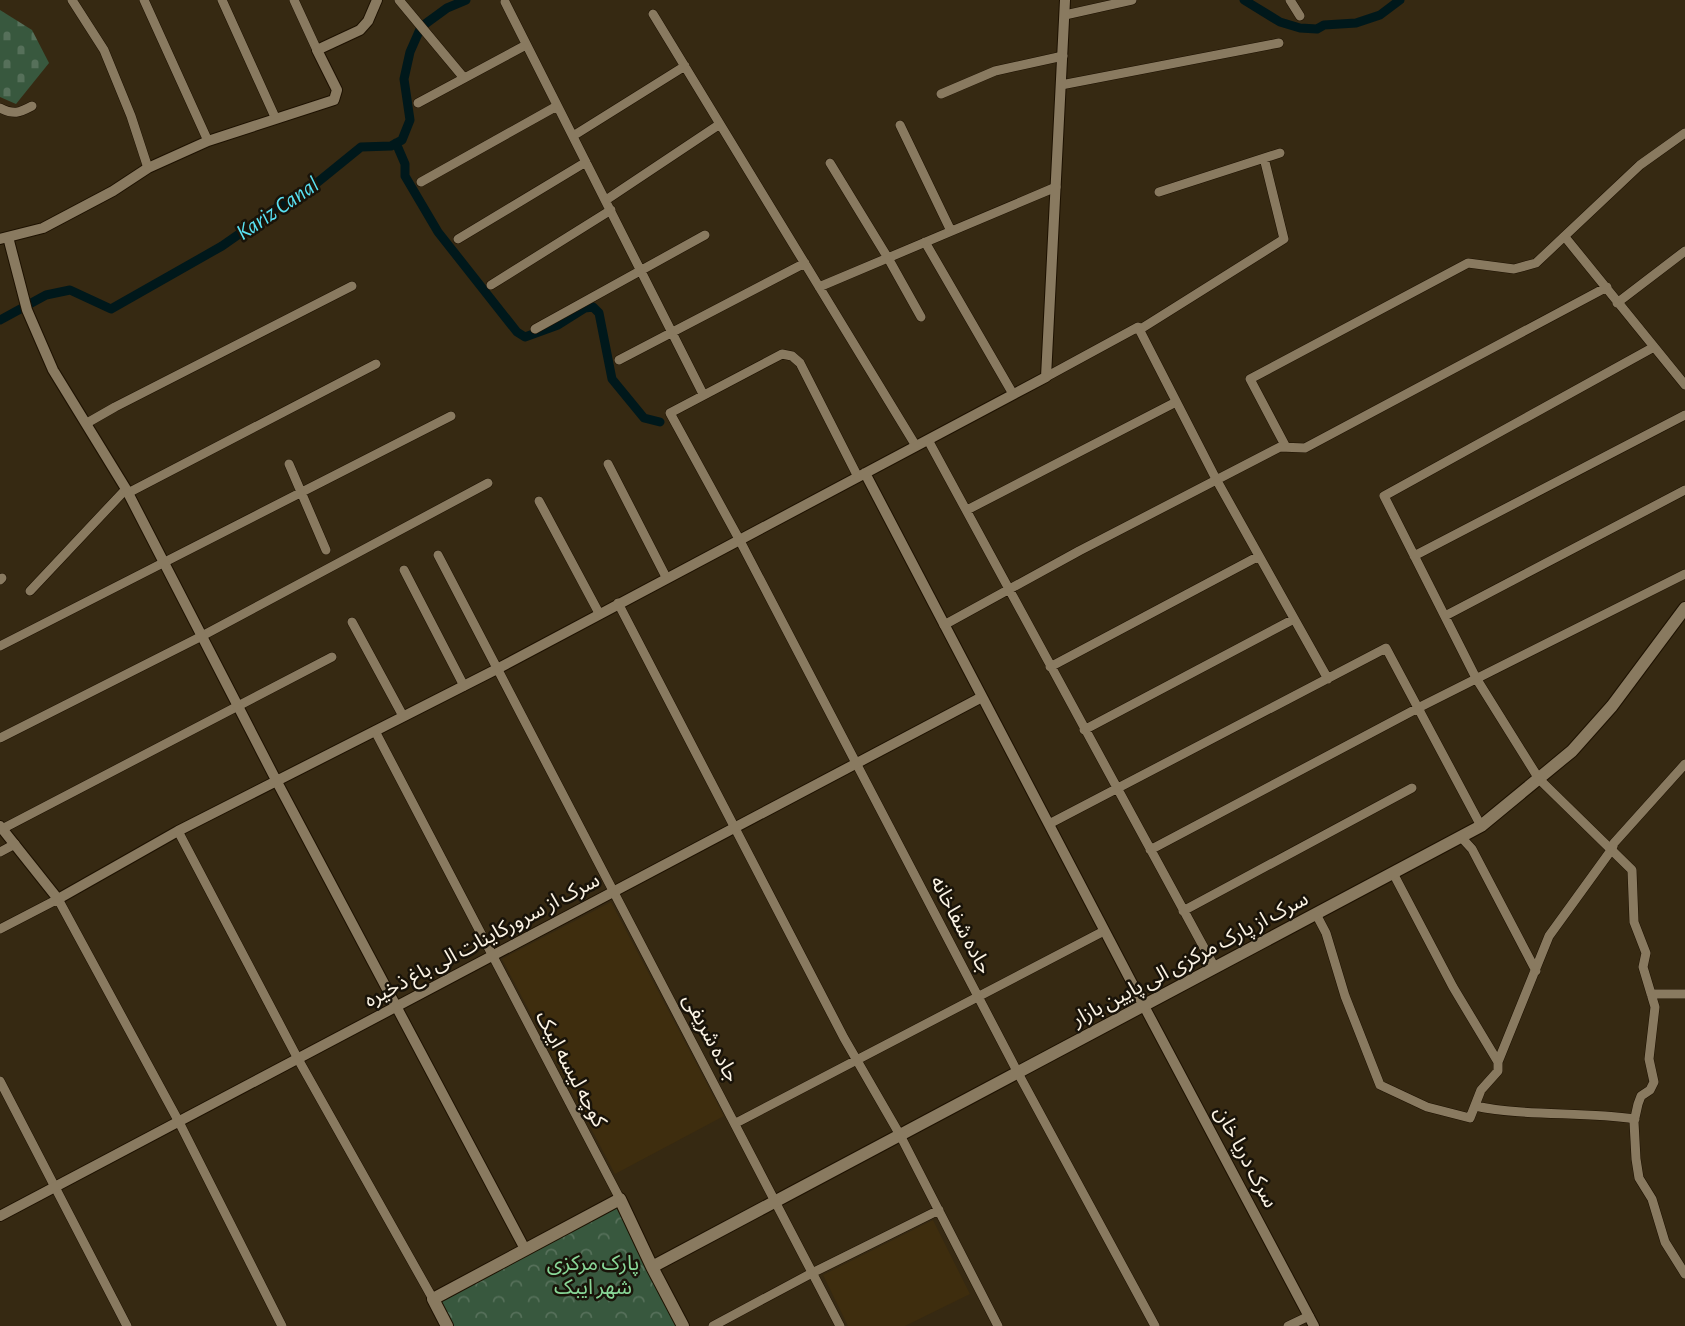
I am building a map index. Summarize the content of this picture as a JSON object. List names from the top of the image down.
{
  "streets": {
    "main road": ["سرک از پارک مرکزی الی پایین بازار"],
    "street": [
      "جاده شفاخانه",
      "سرک از سرورکاینات الی باغ ذخیره",
      "جاده شریفی",
      "کوچه لیسه ایبک",
      "سرک دریا خان"
    ]
  },
  "crossings": [
    ["جاده شفاخانه", "سرک از سرورکاینات الی باغ ذخیره"],
    ["جاده شفاخانه", "سرک از پارک مرکزی الی پایین بازار"],
    ["سرک از سرورکاینات الی باغ ذخیره", "جاده شریفی"],
    ["سرک از سرورکاینات الی باغ ذخیره", "کوچه لیسه ایبک"],
    ["سرک از سرورکاینات الی باغ ذخیره", "سرک دریا خان"],
    ["سرک از پارک مرکزی الی پایین بازار", "جاده شریفی"],
    ["سرک از پارک مرکزی الی پایین بازار", "سرک دریا خان"]
  ],
  "water": ["Kariz Canal"],
  "parks": ["پارک مرکزی شهر ایبک"]
}
